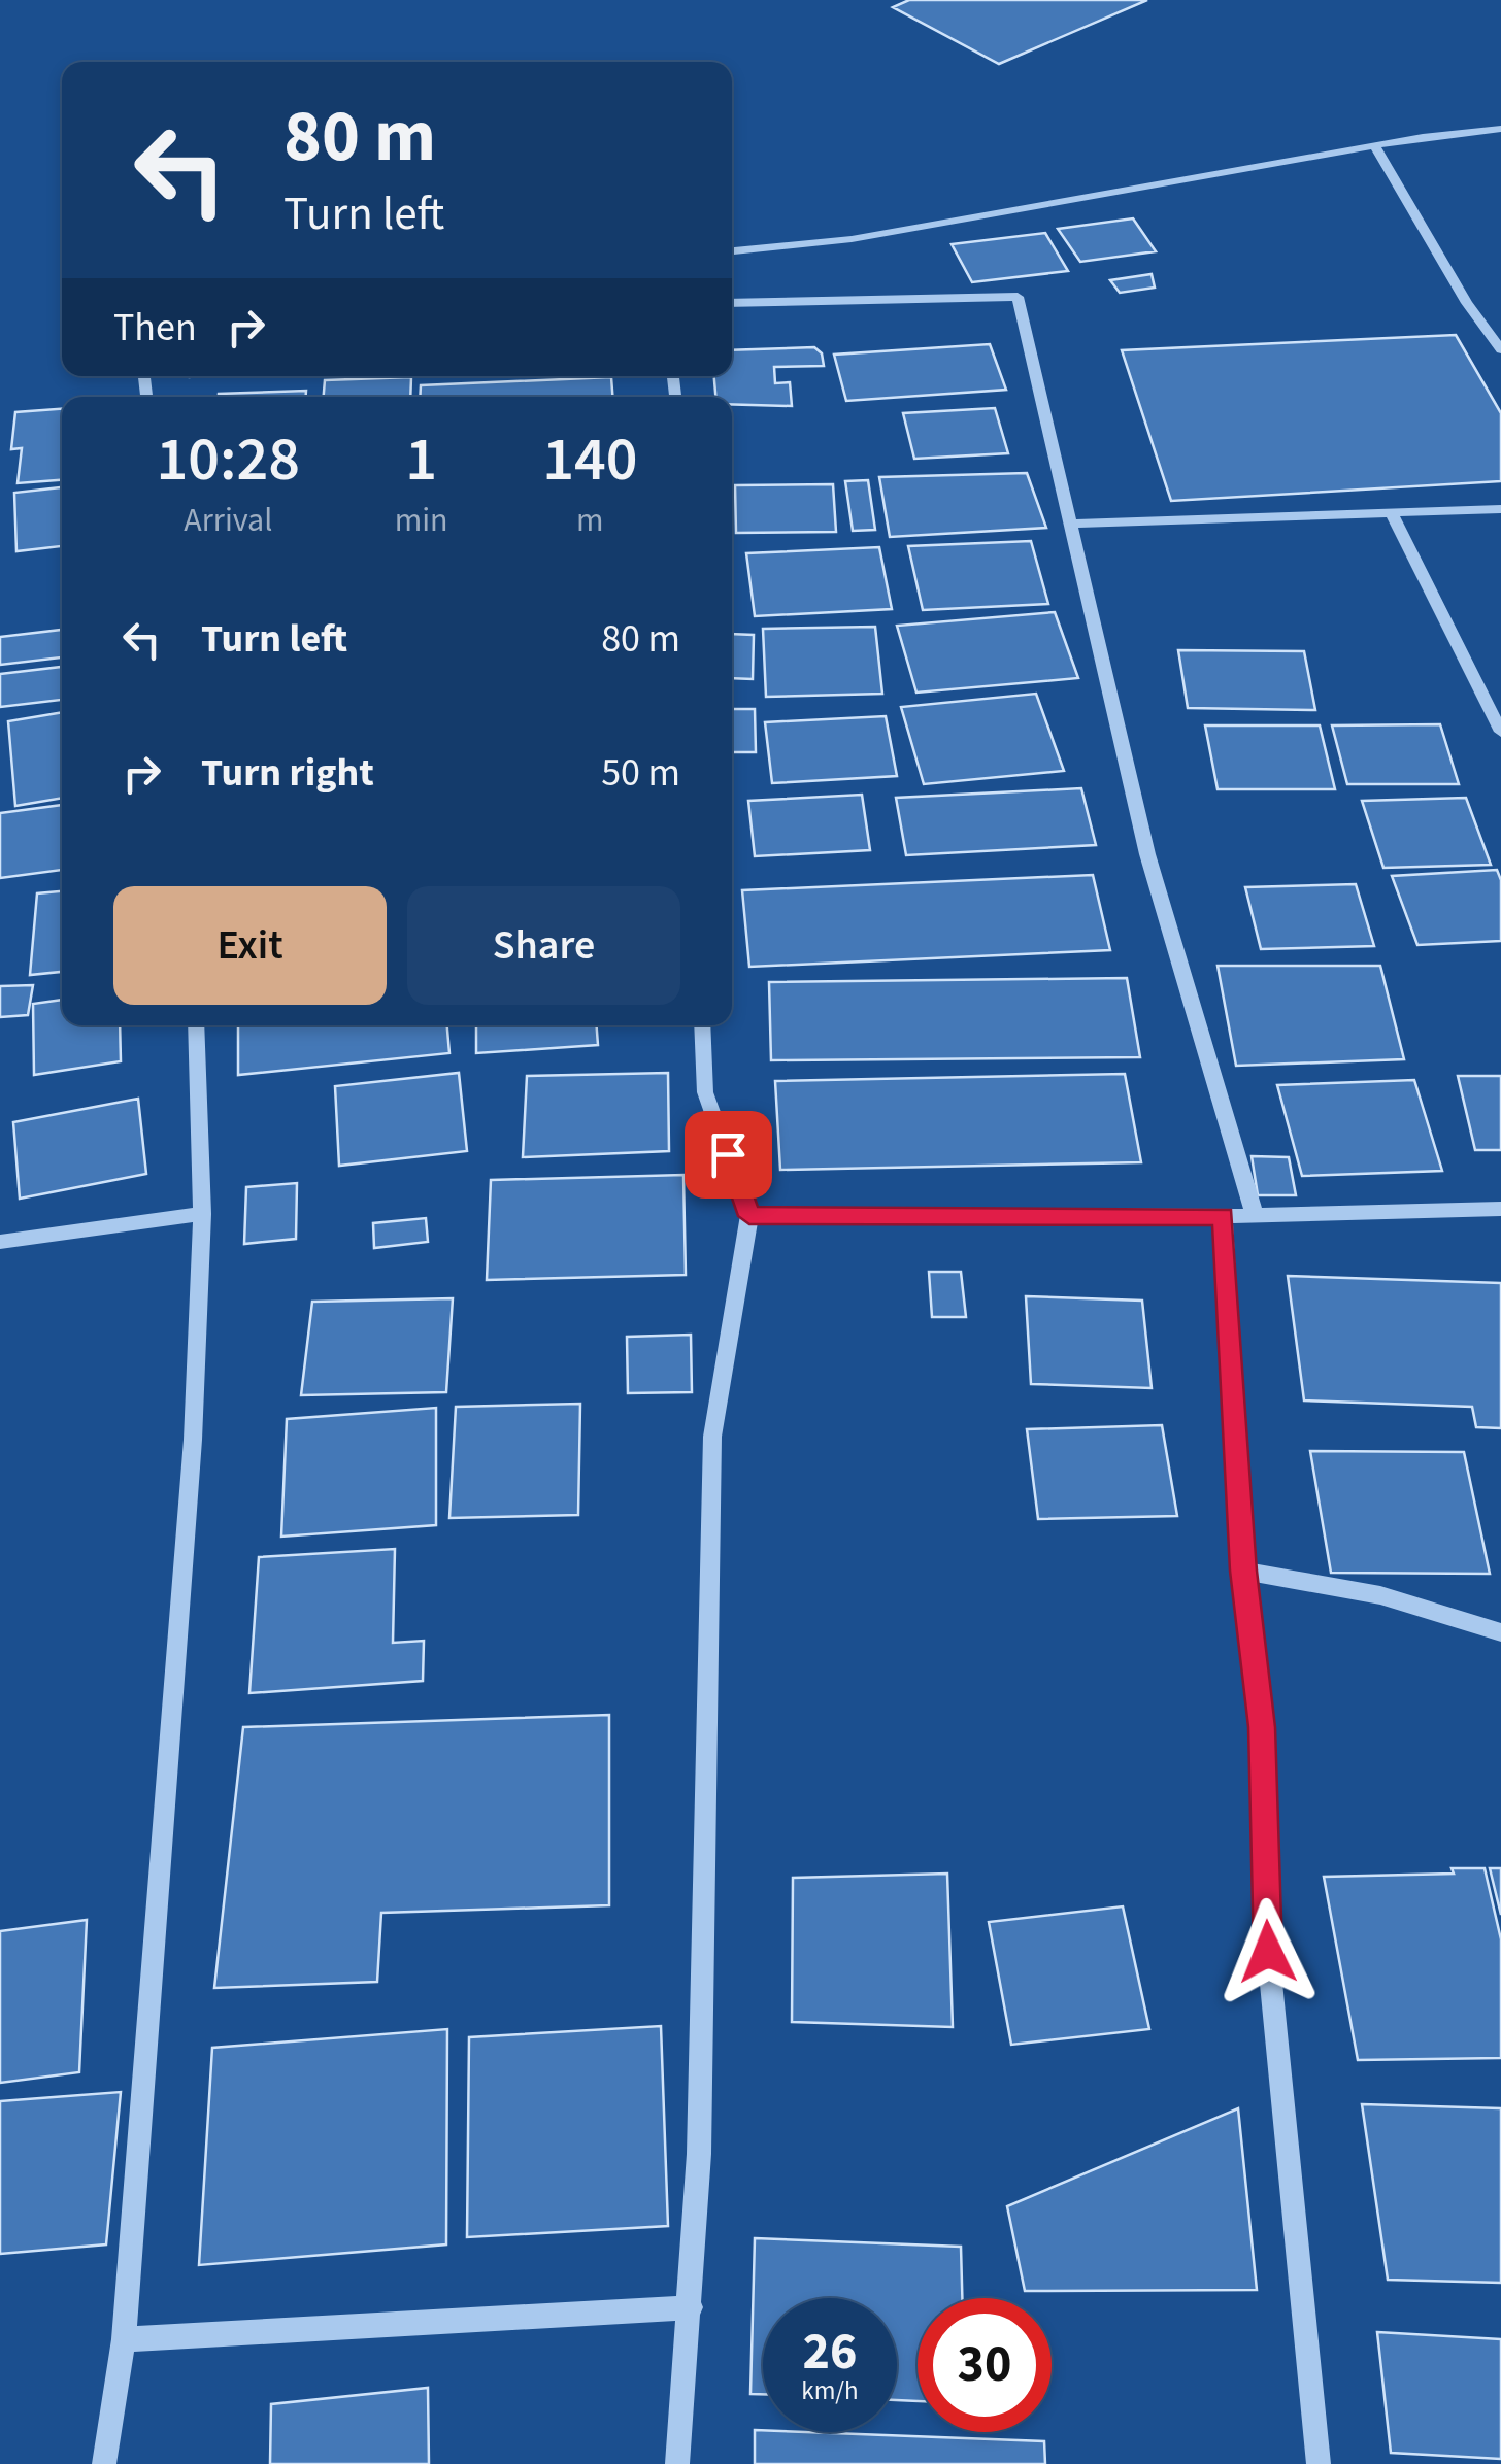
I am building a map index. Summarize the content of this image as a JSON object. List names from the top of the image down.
{
  "page": {
    "turn": ["80 m", "Turn left"],
    "then": "Then",
    "eta": [
      "10:28",
      "Arrival",
      "1",
      "min",
      "140",
      "m"
    ],
    "list": [
      {
        "name": "Turn left",
        "value": "80 m"
      },
      {
        "name": "Turn right",
        "value": "50 m"
      }
    ],
    "buttons": ["Exit", "Share"],
    "speed": "26 km/h",
    "limit": "30"
  }
}
